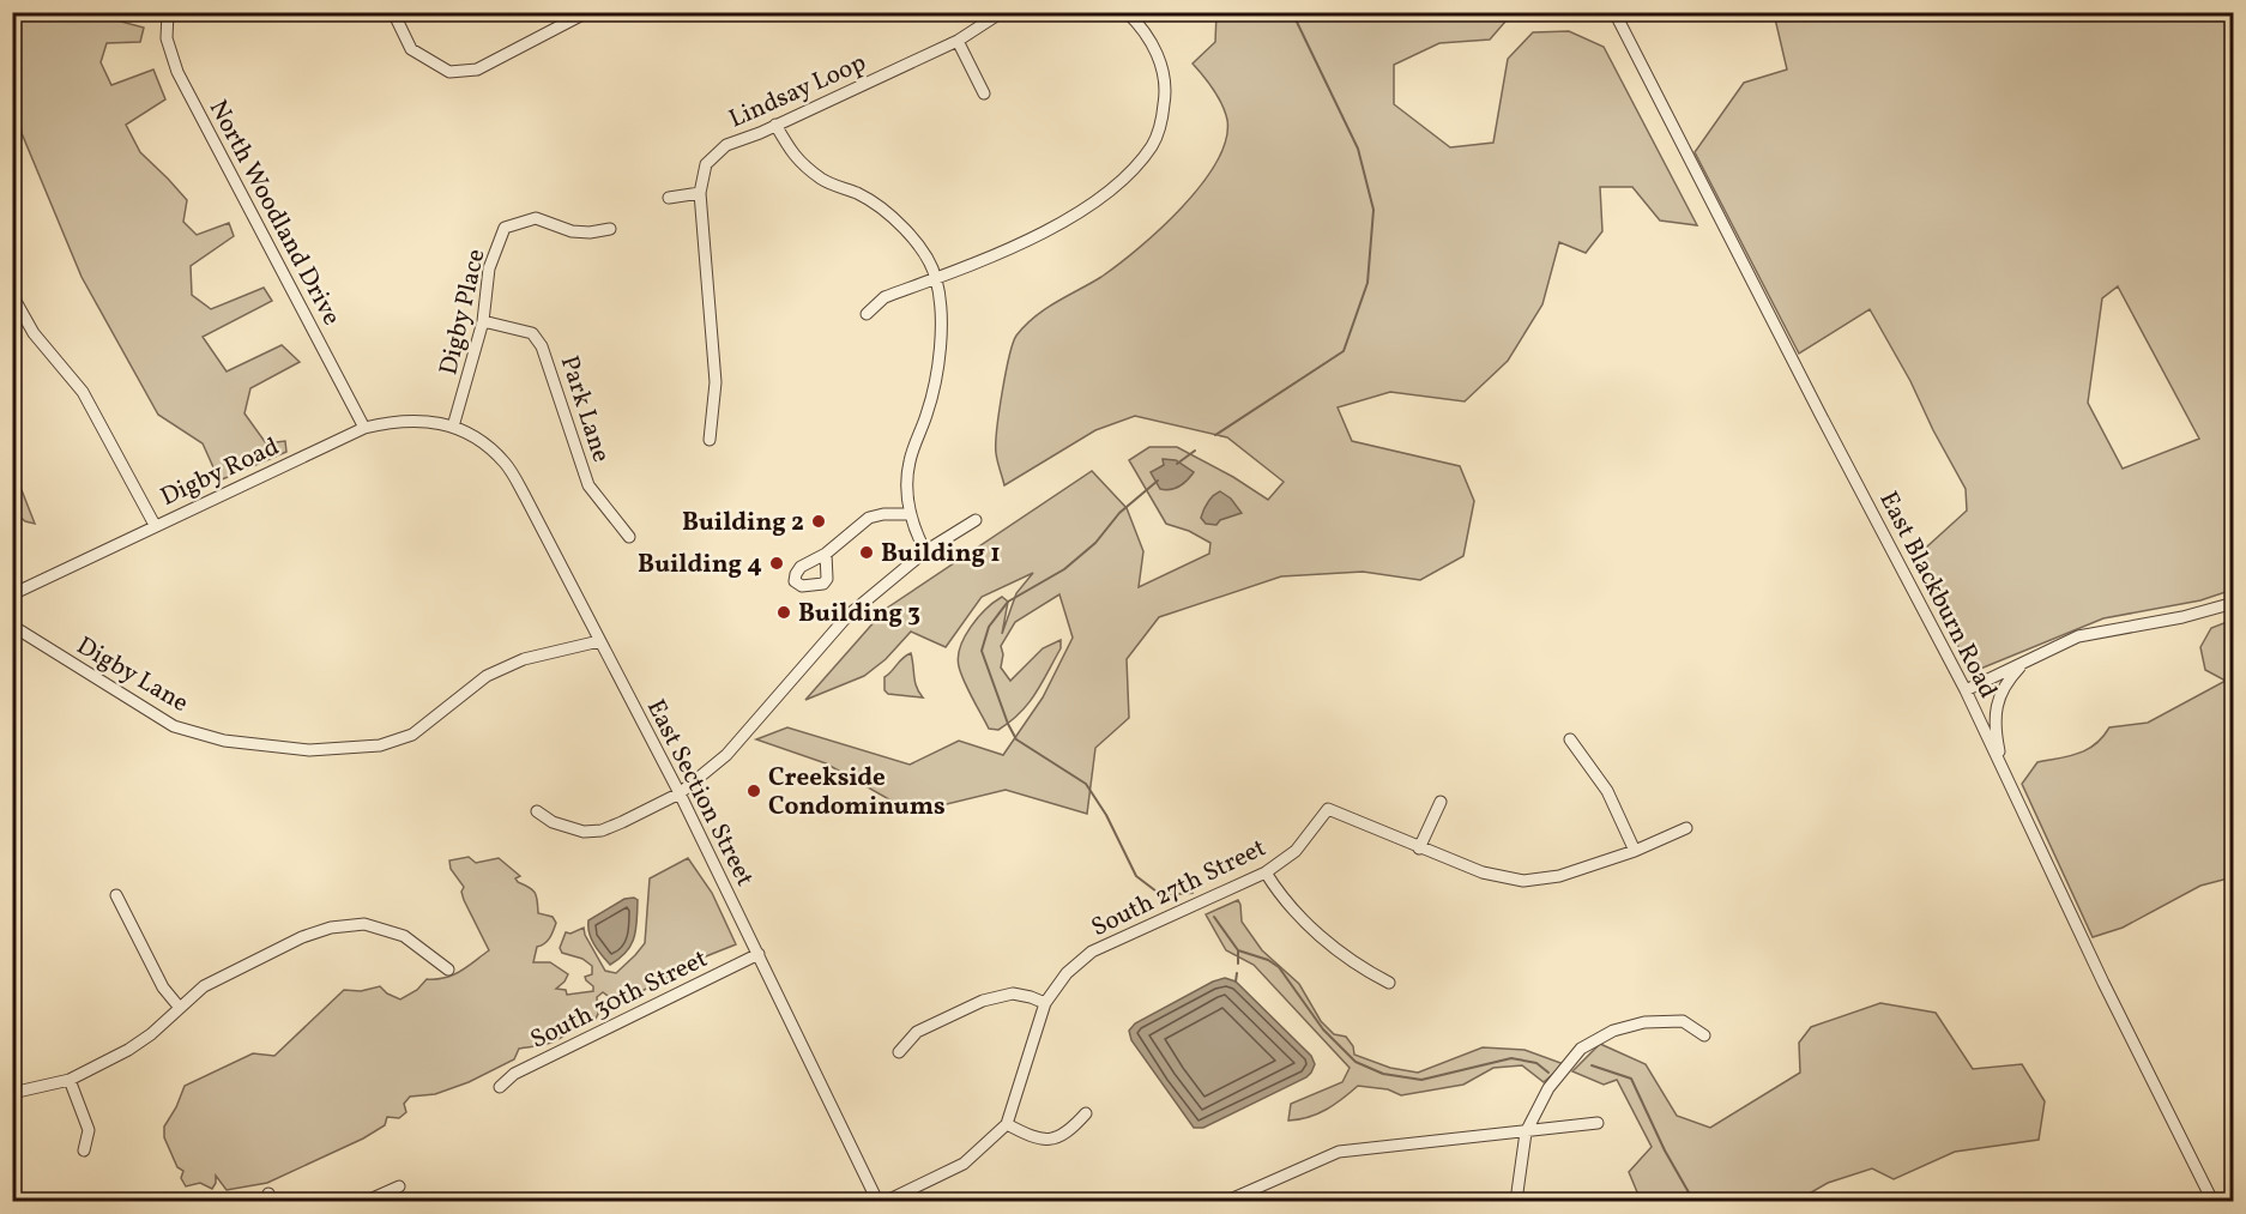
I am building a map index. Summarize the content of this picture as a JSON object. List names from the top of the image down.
{
  "streets": {
    "street": [
      "Lindsay Loop",
      "North Woodland Drive",
      "Digby Place",
      "Park Lane",
      "Digby Road",
      "East Blackburn Road",
      "Digby Lane",
      "East Section Street",
      "South 27th Street",
      "South 30th Street"
    ]
  },
  "crossings": [
    ["North Woodland Drive", "Digby Road"],
    ["Digby Place", "Park Lane"],
    ["Digby Place", "Digby Road"],
    ["Digby Place", "East Section Street"],
    ["Digby Road", "East Section Street"],
    ["Digby Lane", "East Section Street"],
    ["East Section Street", "South 30th Street"]
  ],
  "places": [
    "Building 2",
    "Building 1",
    "Building 4",
    "Building 3",
    "Creekside Condominums"
  ]
}
